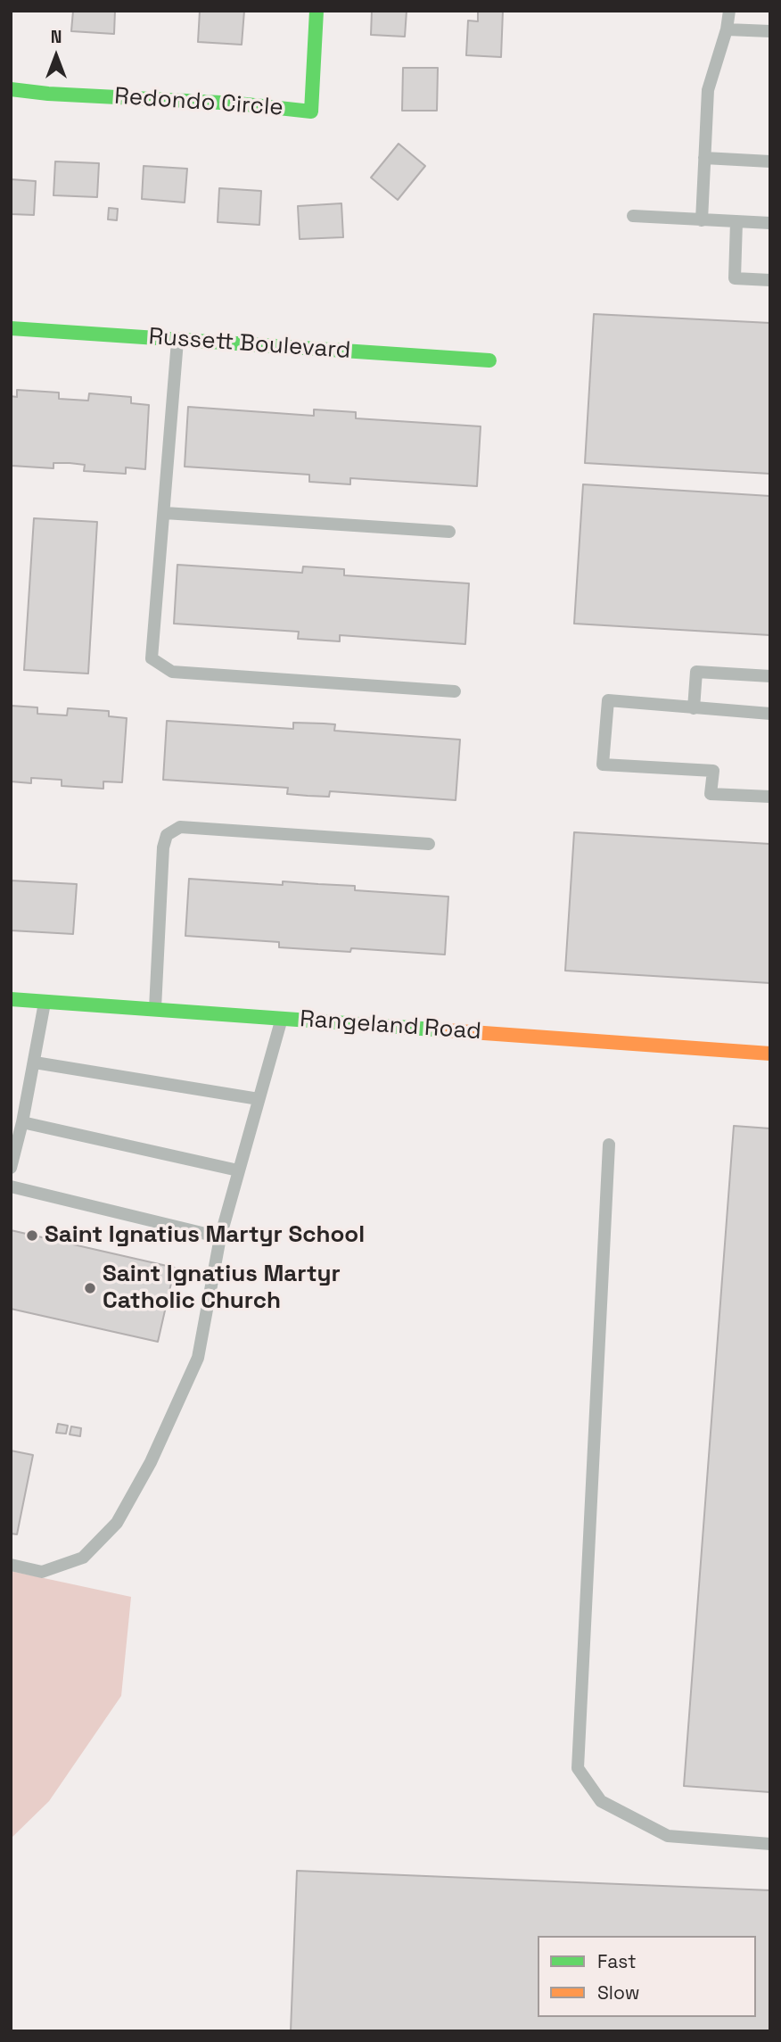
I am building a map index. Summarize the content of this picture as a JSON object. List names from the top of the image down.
{
  "streets": {
    "street": ["Redondo Circle", "Russett Boulevard", "Rangeland Road"]
  },
  "places": ["Saint Ignatius Martyr School", "Saint Ignatius Martyr Catholic Church"],
  "legend": ["Fast", "Slow"],
  "north": "top"
}
